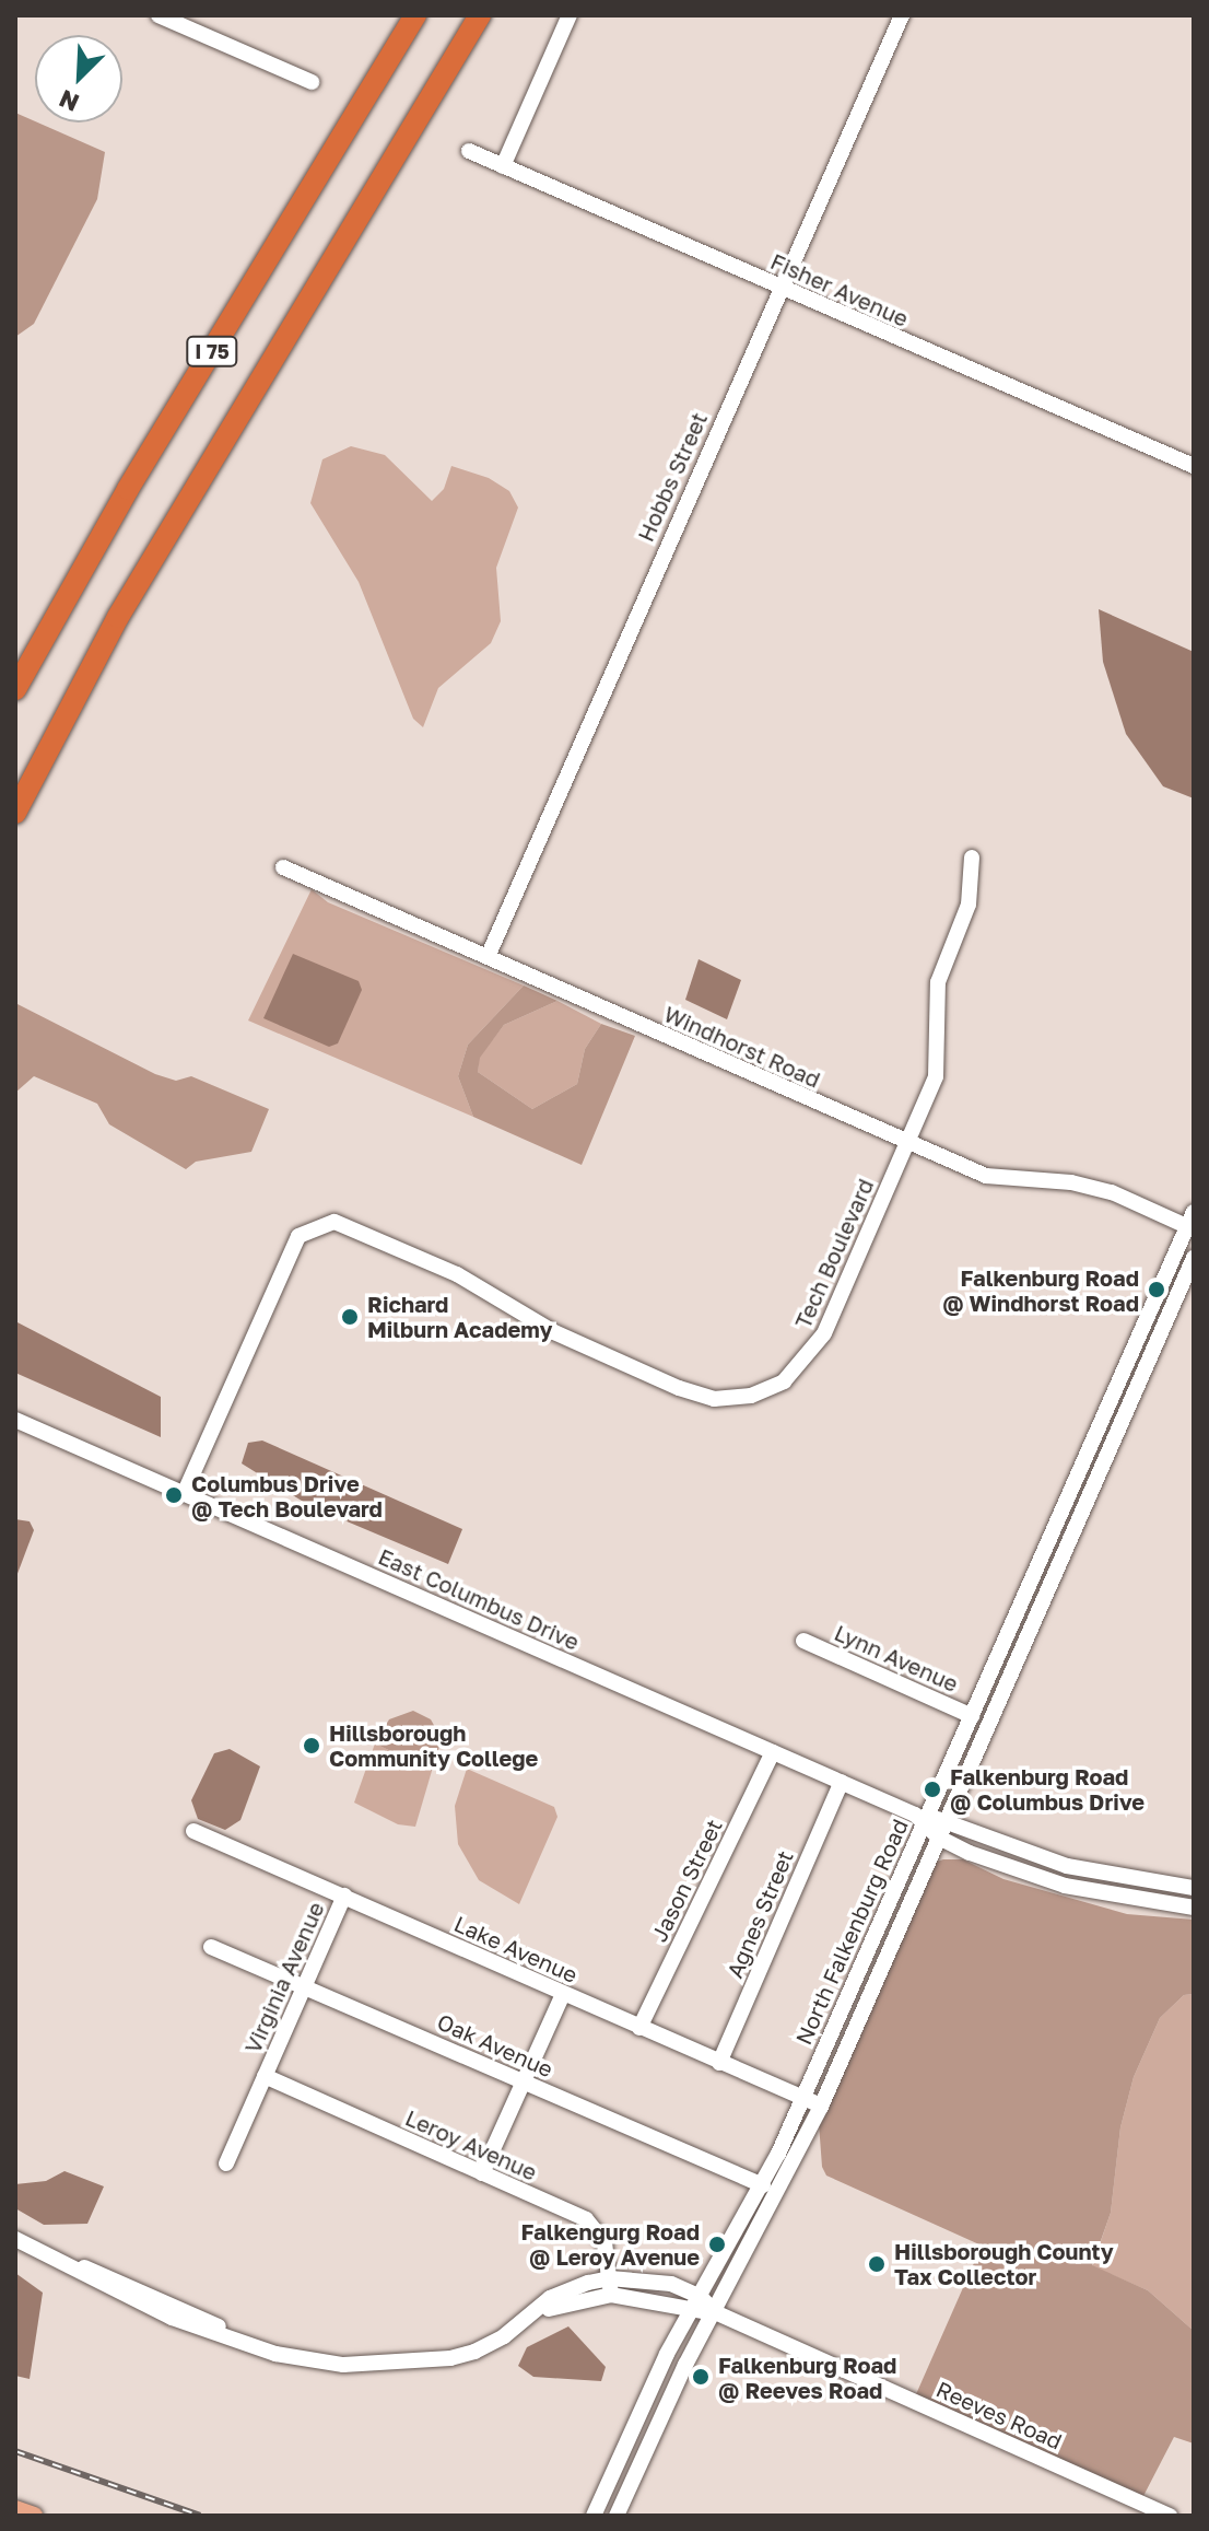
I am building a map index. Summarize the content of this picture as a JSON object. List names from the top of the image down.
{
  "streets": {
    "highway": ["I 75"],
    "street": [
      "Fisher Avenue",
      "Hobbs Street",
      "Windhorst Road",
      "Tech Boulevard",
      "East Columbus Drive",
      "Lynn Avenue",
      "Jason Street",
      "Agnes Street",
      "North Falkenburg Road",
      "Lake Avenue",
      "Virginia Avenue",
      "Oak Avenue",
      "Leroy Avenue",
      "Reeves Road"
    ]
  },
  "crossings": [
    ["Fisher Avenue", "Hobbs Street"],
    ["Hobbs Street", "Windhorst Road"],
    ["Windhorst Road", "Tech Boulevard"],
    ["Windhorst Road", "North Falkenburg Road"],
    ["Tech Boulevard", "East Columbus Drive"],
    ["East Columbus Drive", "Jason Street"],
    ["East Columbus Drive", "Agnes Street"],
    ["East Columbus Drive", "North Falkenburg Road"],
    ["Lynn Avenue", "North Falkenburg Road"],
    ["Jason Street", "Lake Avenue"],
    ["Agnes Street", "Lake Avenue"],
    ["North Falkenburg Road", "Lake Avenue"],
    ["North Falkenburg Road", "Oak Avenue"],
    ["North Falkenburg Road", "Reeves Road"],
    ["Lake Avenue", "Virginia Avenue"],
    ["Virginia Avenue", "Oak Avenue"],
    ["Virginia Avenue", "Leroy Avenue"]
  ],
  "places": [
    "Falkenburg Road @ Windhorst Road",
    "Richard Milburn Academy",
    "Columbus Drive @ Tech Boulevard",
    "Hillsborough Community College",
    "Falkenburg Road @ Columbus Drive",
    "Falkengurg Road @ Leroy Avenue",
    "Hillsborough County Tax Collector",
    "Falkenburg Road @ Reeves Road"
  ],
  "north": "bottom left"
}
